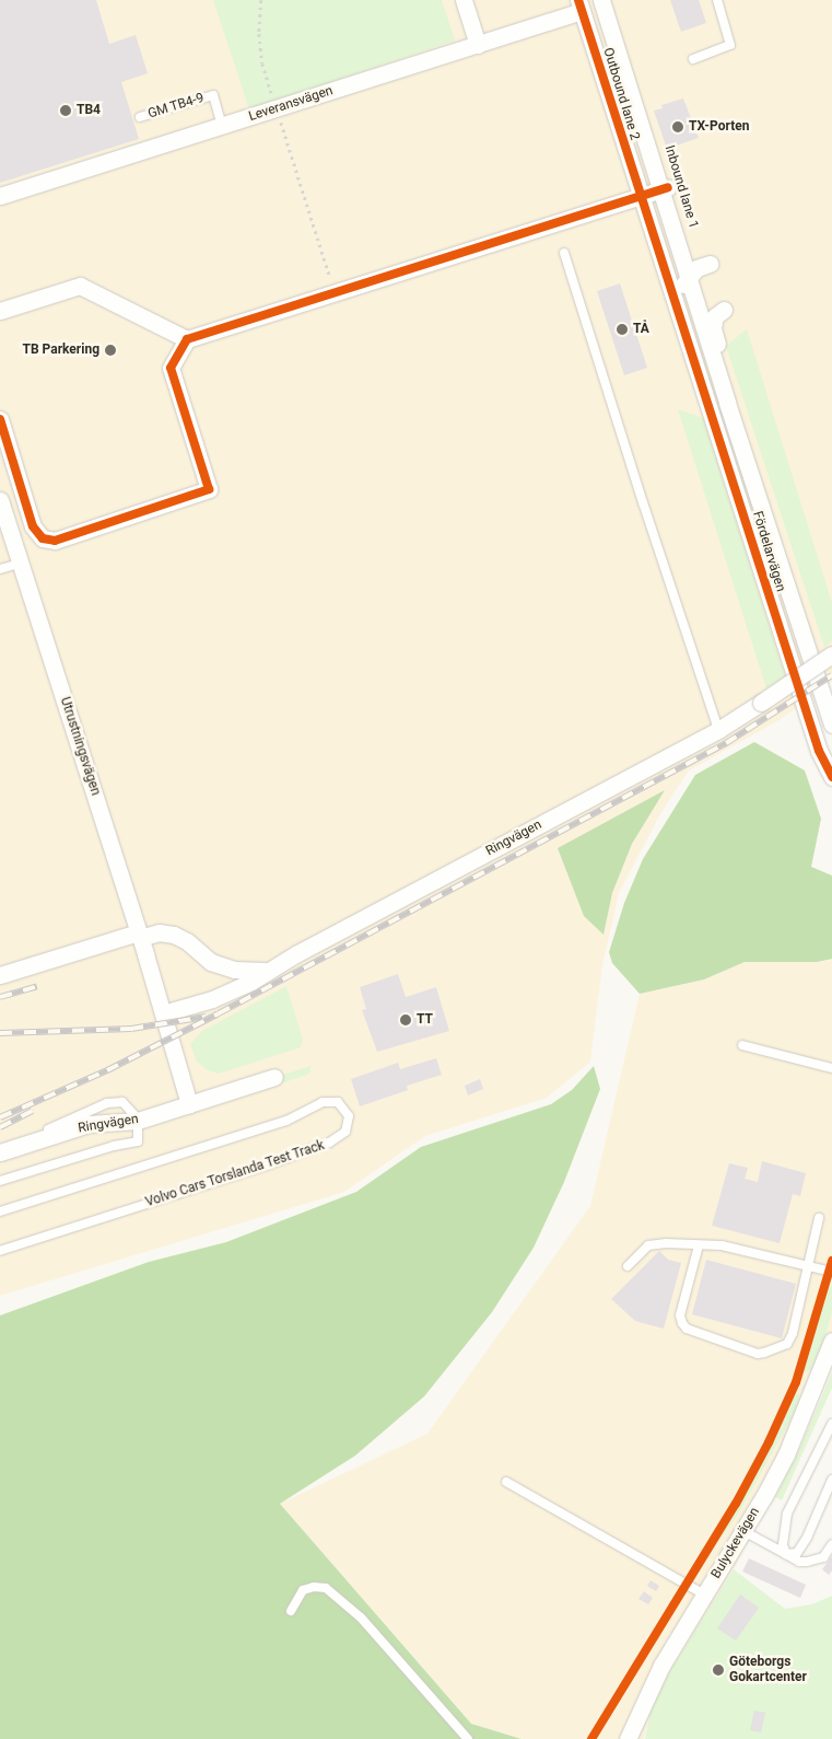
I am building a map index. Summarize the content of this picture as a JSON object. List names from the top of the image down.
{
  "streets": {
    "street": [
      "Outbound lane 2",
      "Leveransvägen",
      "Inbound lane 1",
      "Fördelarvägen",
      "Utrustningsvägen",
      "Ringvägen",
      "Bulyckevägen"
    ],
    "lane": ["GM TB4-9", "Volvo Cars Torslanda Test Track"]
  },
  "crossings": [
    ["Outbound lane 2", "Leveransvägen"],
    ["Outbound lane 2", "Inbound lane 1"],
    ["Outbound lane 2", "Fördelarvägen"],
    ["Leveransvägen", "GM TB4-9"],
    ["Inbound lane 1", "Fördelarvägen"],
    ["Utrustningsvägen", "Ringvägen"]
  ],
  "places": [
    "TB4",
    "TX-Porten",
    "TÅ",
    "TB Parkering",
    "TT",
    "Göteborgs Gokartcenter"
  ]
}
